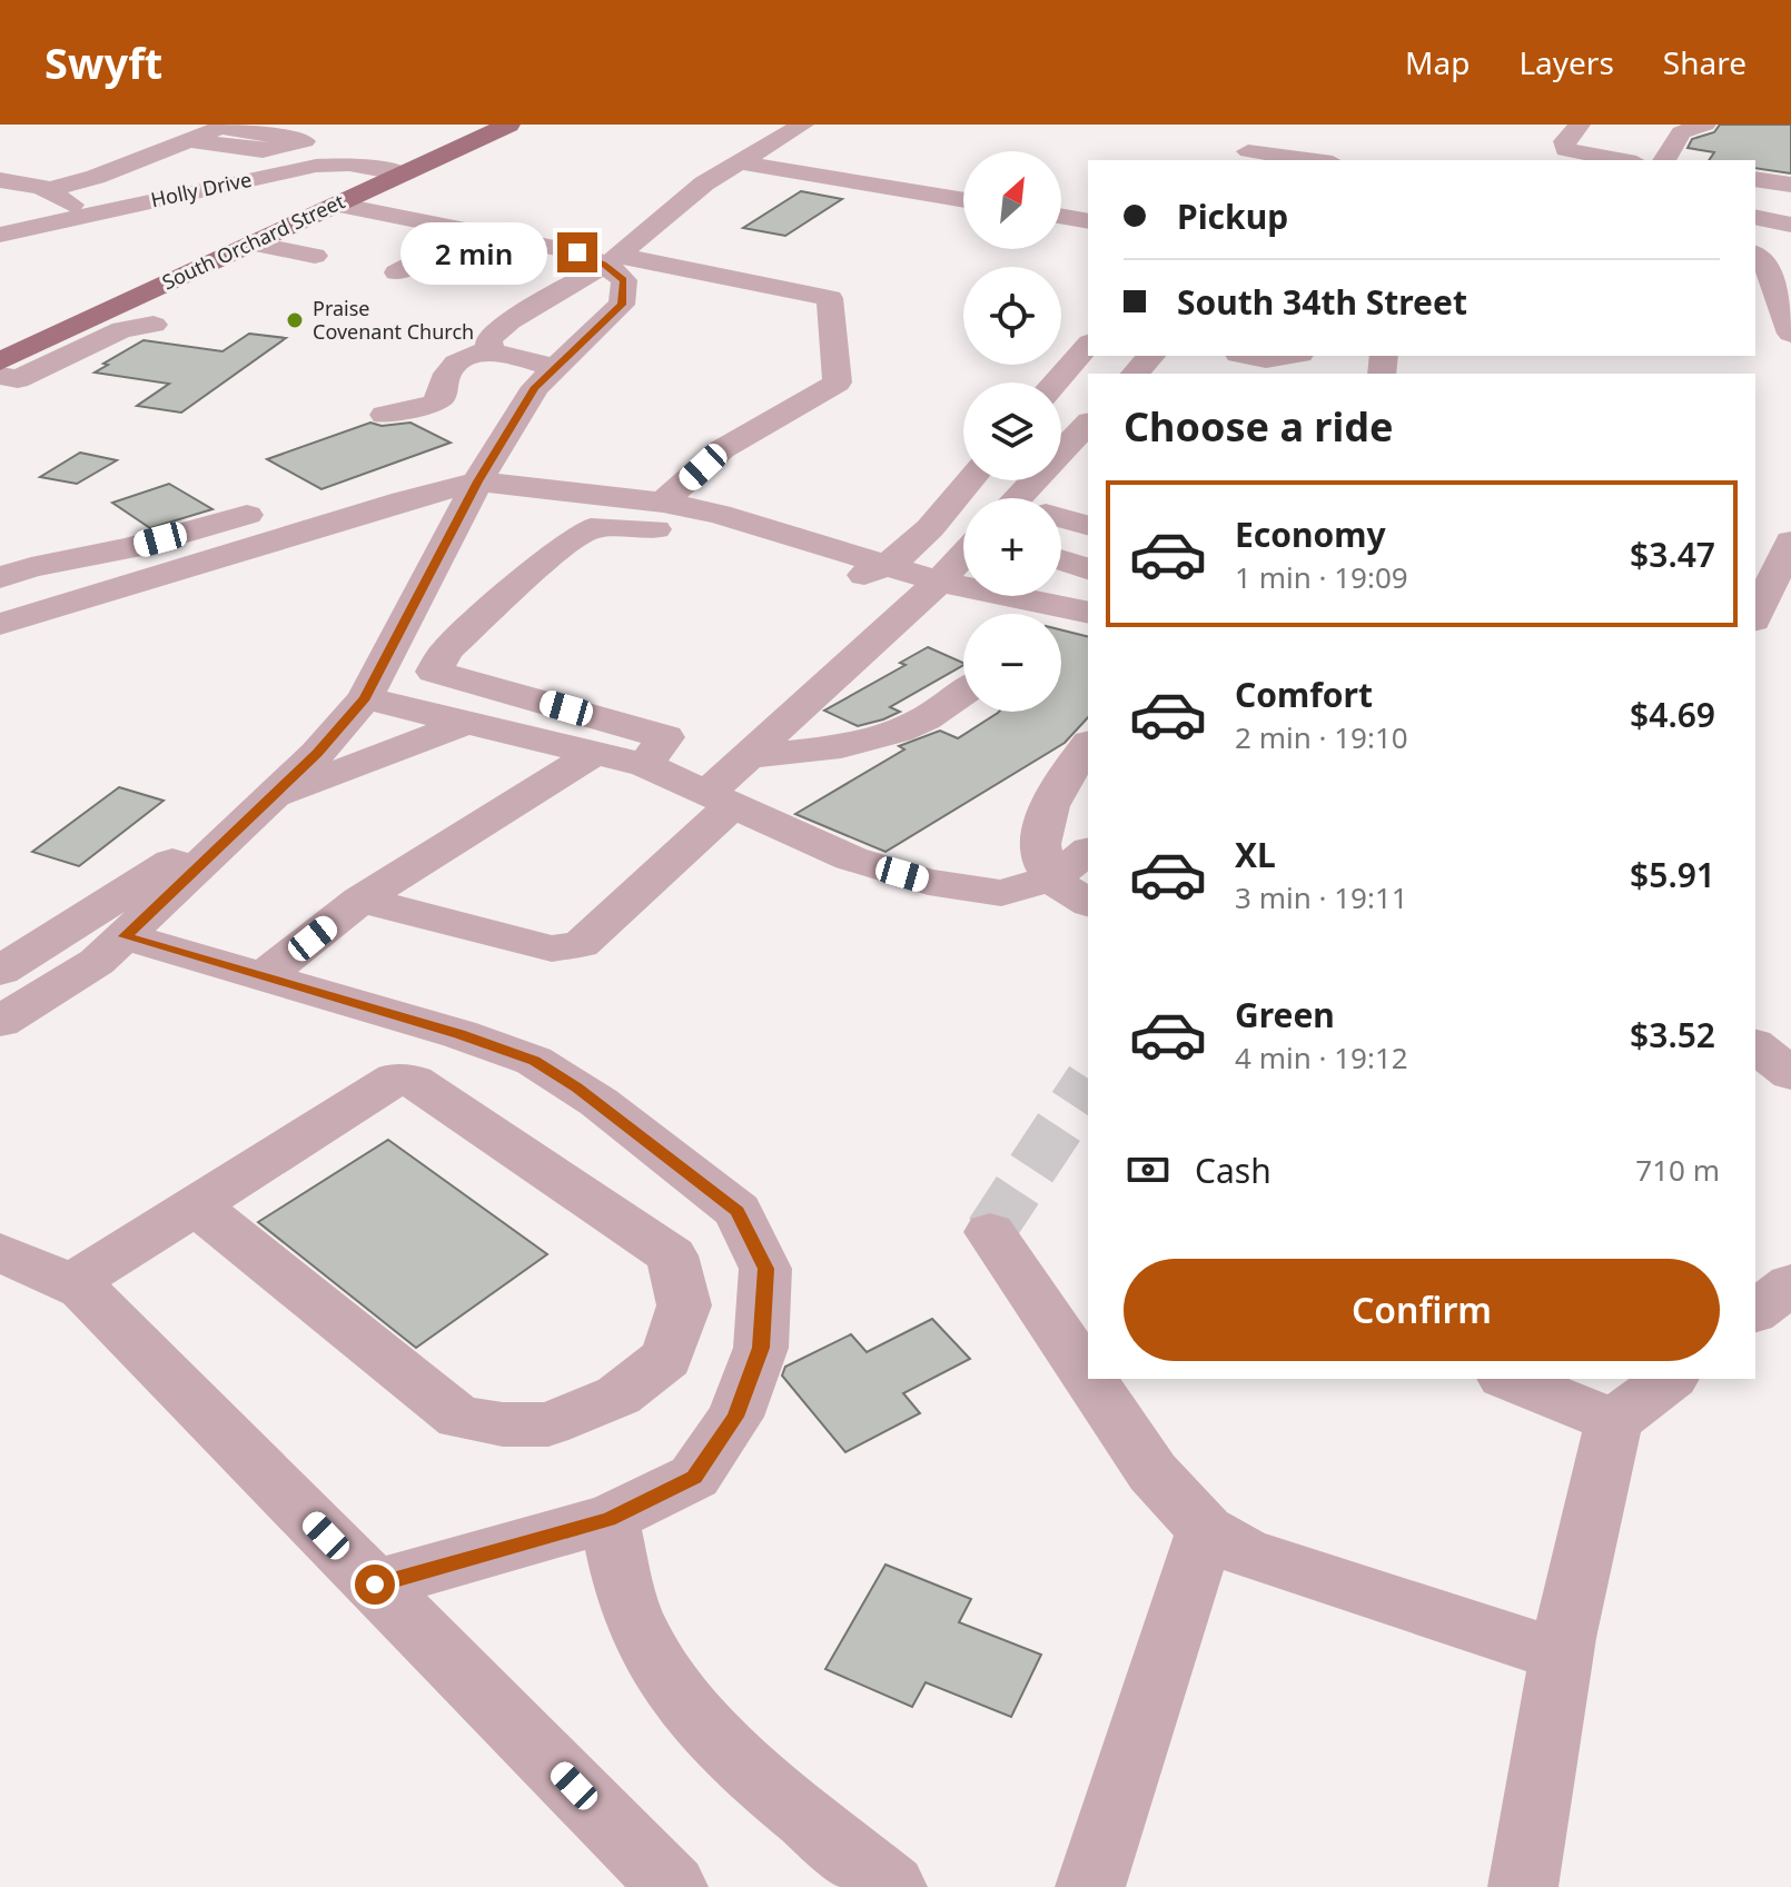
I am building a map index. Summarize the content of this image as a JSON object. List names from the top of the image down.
{
  "streets": {
    "main road": ["South Orchard Street"],
    "street": ["Holly Drive"]
  },
  "crossings": [
    ["Holly Drive", "South Orchard Street"]
  ],
  "places": ["Praise Covenant Church"],
  "north": "top right",
  "page": {
    "header": "Swyft",
    "nav": ["Map", "Layers", "Share"],
    "map_buttons": ["+", "−"],
    "banner": ["Pickup", "South 34th Street"],
    "bubble": "2 min",
    "heading": "Choose a ride",
    "list": [
      {
        "name": "Economy",
        "note": "1 min · 19:09",
        "value": "$3.47"
      },
      {
        "name": "Comfort",
        "note": "2 min · 19:10",
        "value": "$4.69"
      },
      {
        "name": "XL",
        "note": "3 min · 19:11",
        "value": "$5.91"
      },
      {
        "name": "Green",
        "note": "4 min · 19:12",
        "value": "$3.52"
      }
    ],
    "pay": ["Cash", "710 m"],
    "buttons": "Confirm"
  }
}
